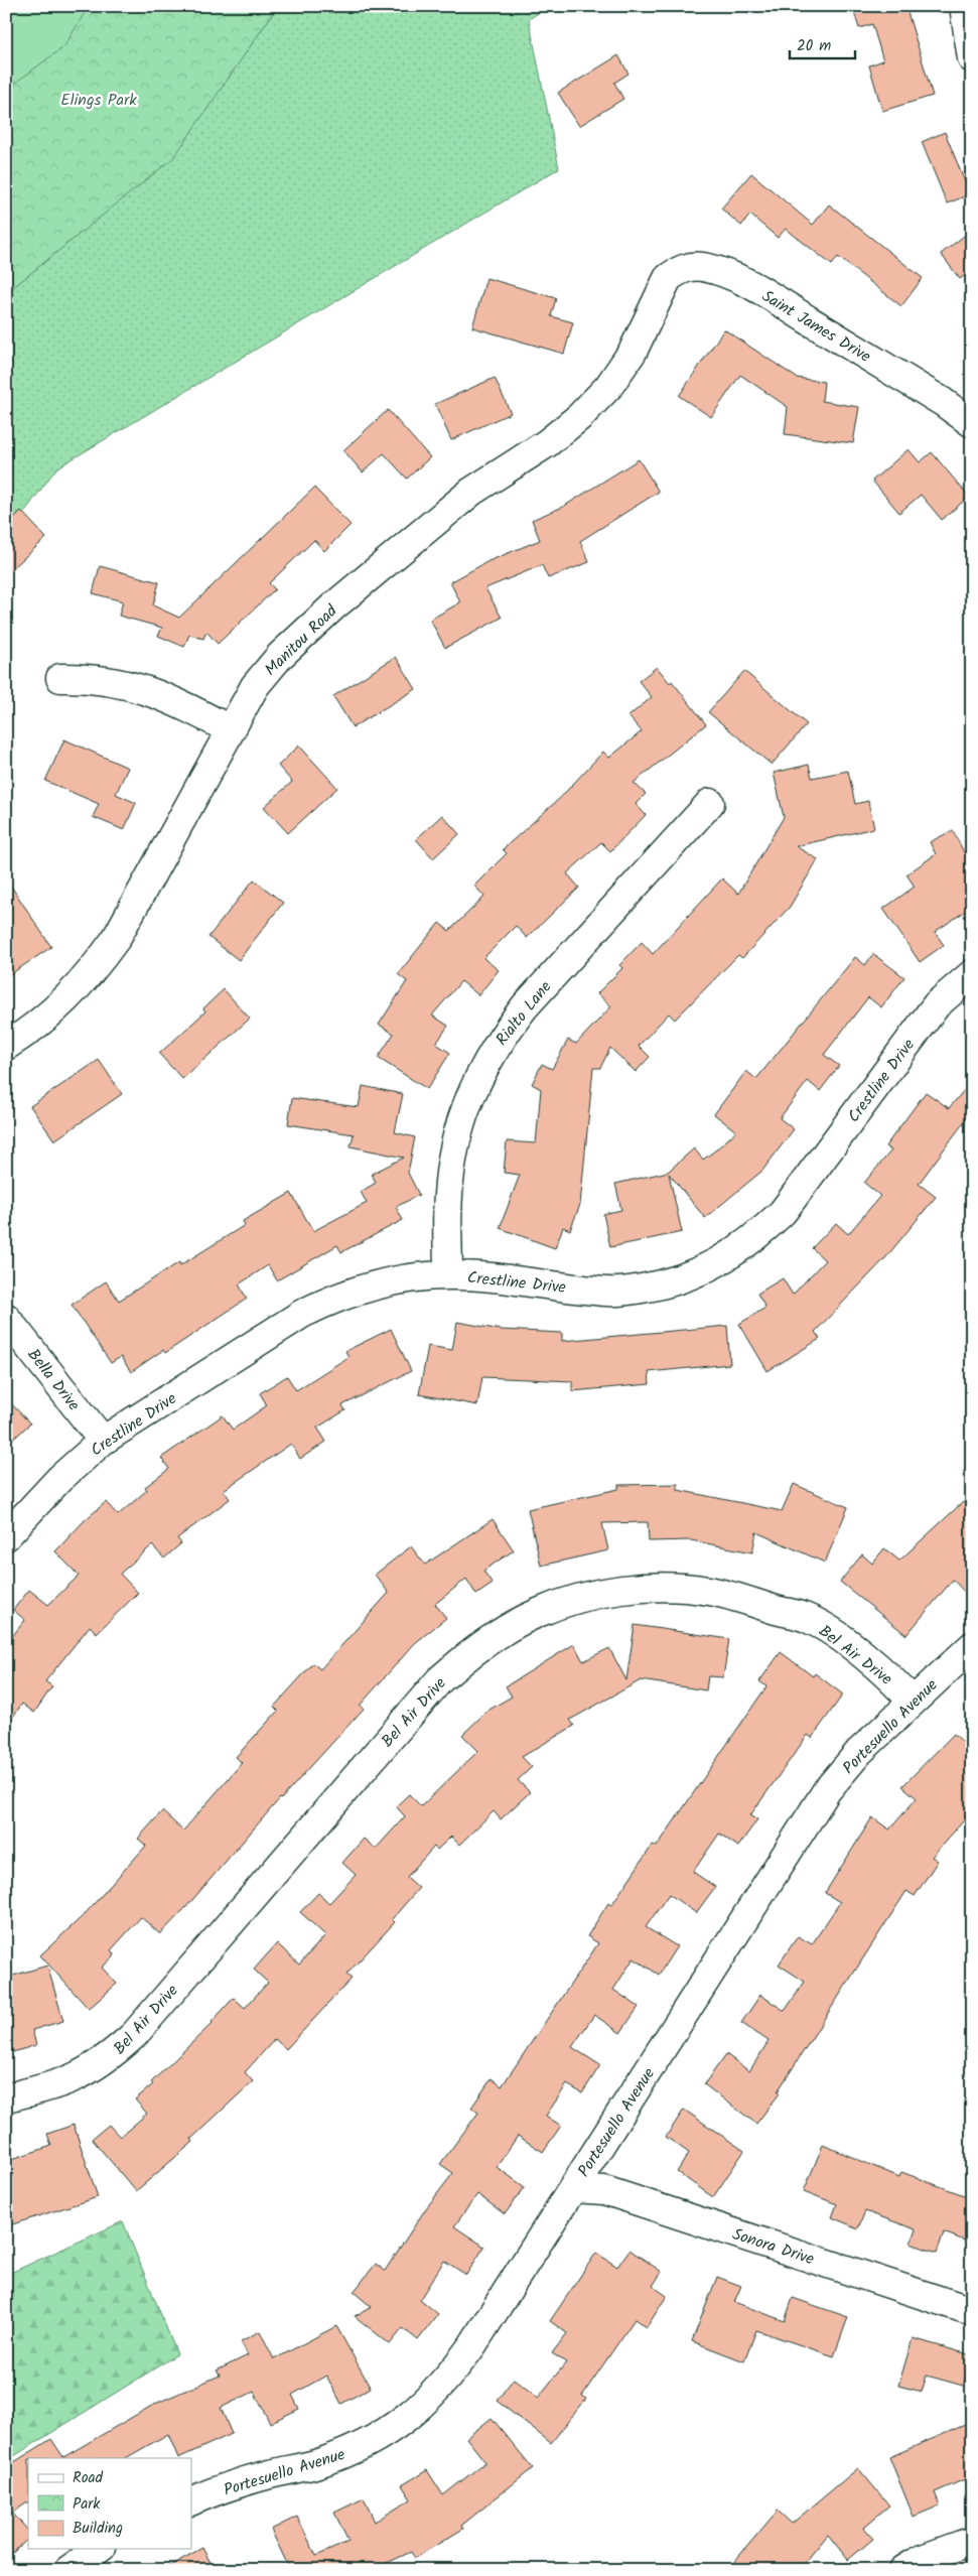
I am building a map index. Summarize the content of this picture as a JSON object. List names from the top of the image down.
{
  "streets": {
    "street": [
      "Saint James Drive",
      "Manitou Road",
      "Rialto Lane",
      "Crestline Drive",
      "Bella Drive",
      "Bel Air Drive",
      "Portesuello Avenue",
      "Sonora Drive"
    ]
  },
  "crossings": [
    ["Saint James Drive", "Manitou Road"],
    ["Rialto Lane", "Crestline Drive"],
    ["Crestline Drive", "Bella Drive"],
    ["Bel Air Drive", "Portesuello Avenue"],
    ["Portesuello Avenue", "Sonora Drive"]
  ],
  "parks": ["Elings Park"],
  "legend": ["Road", "Park", "Building"],
  "scale_bar": "20 m"
}
